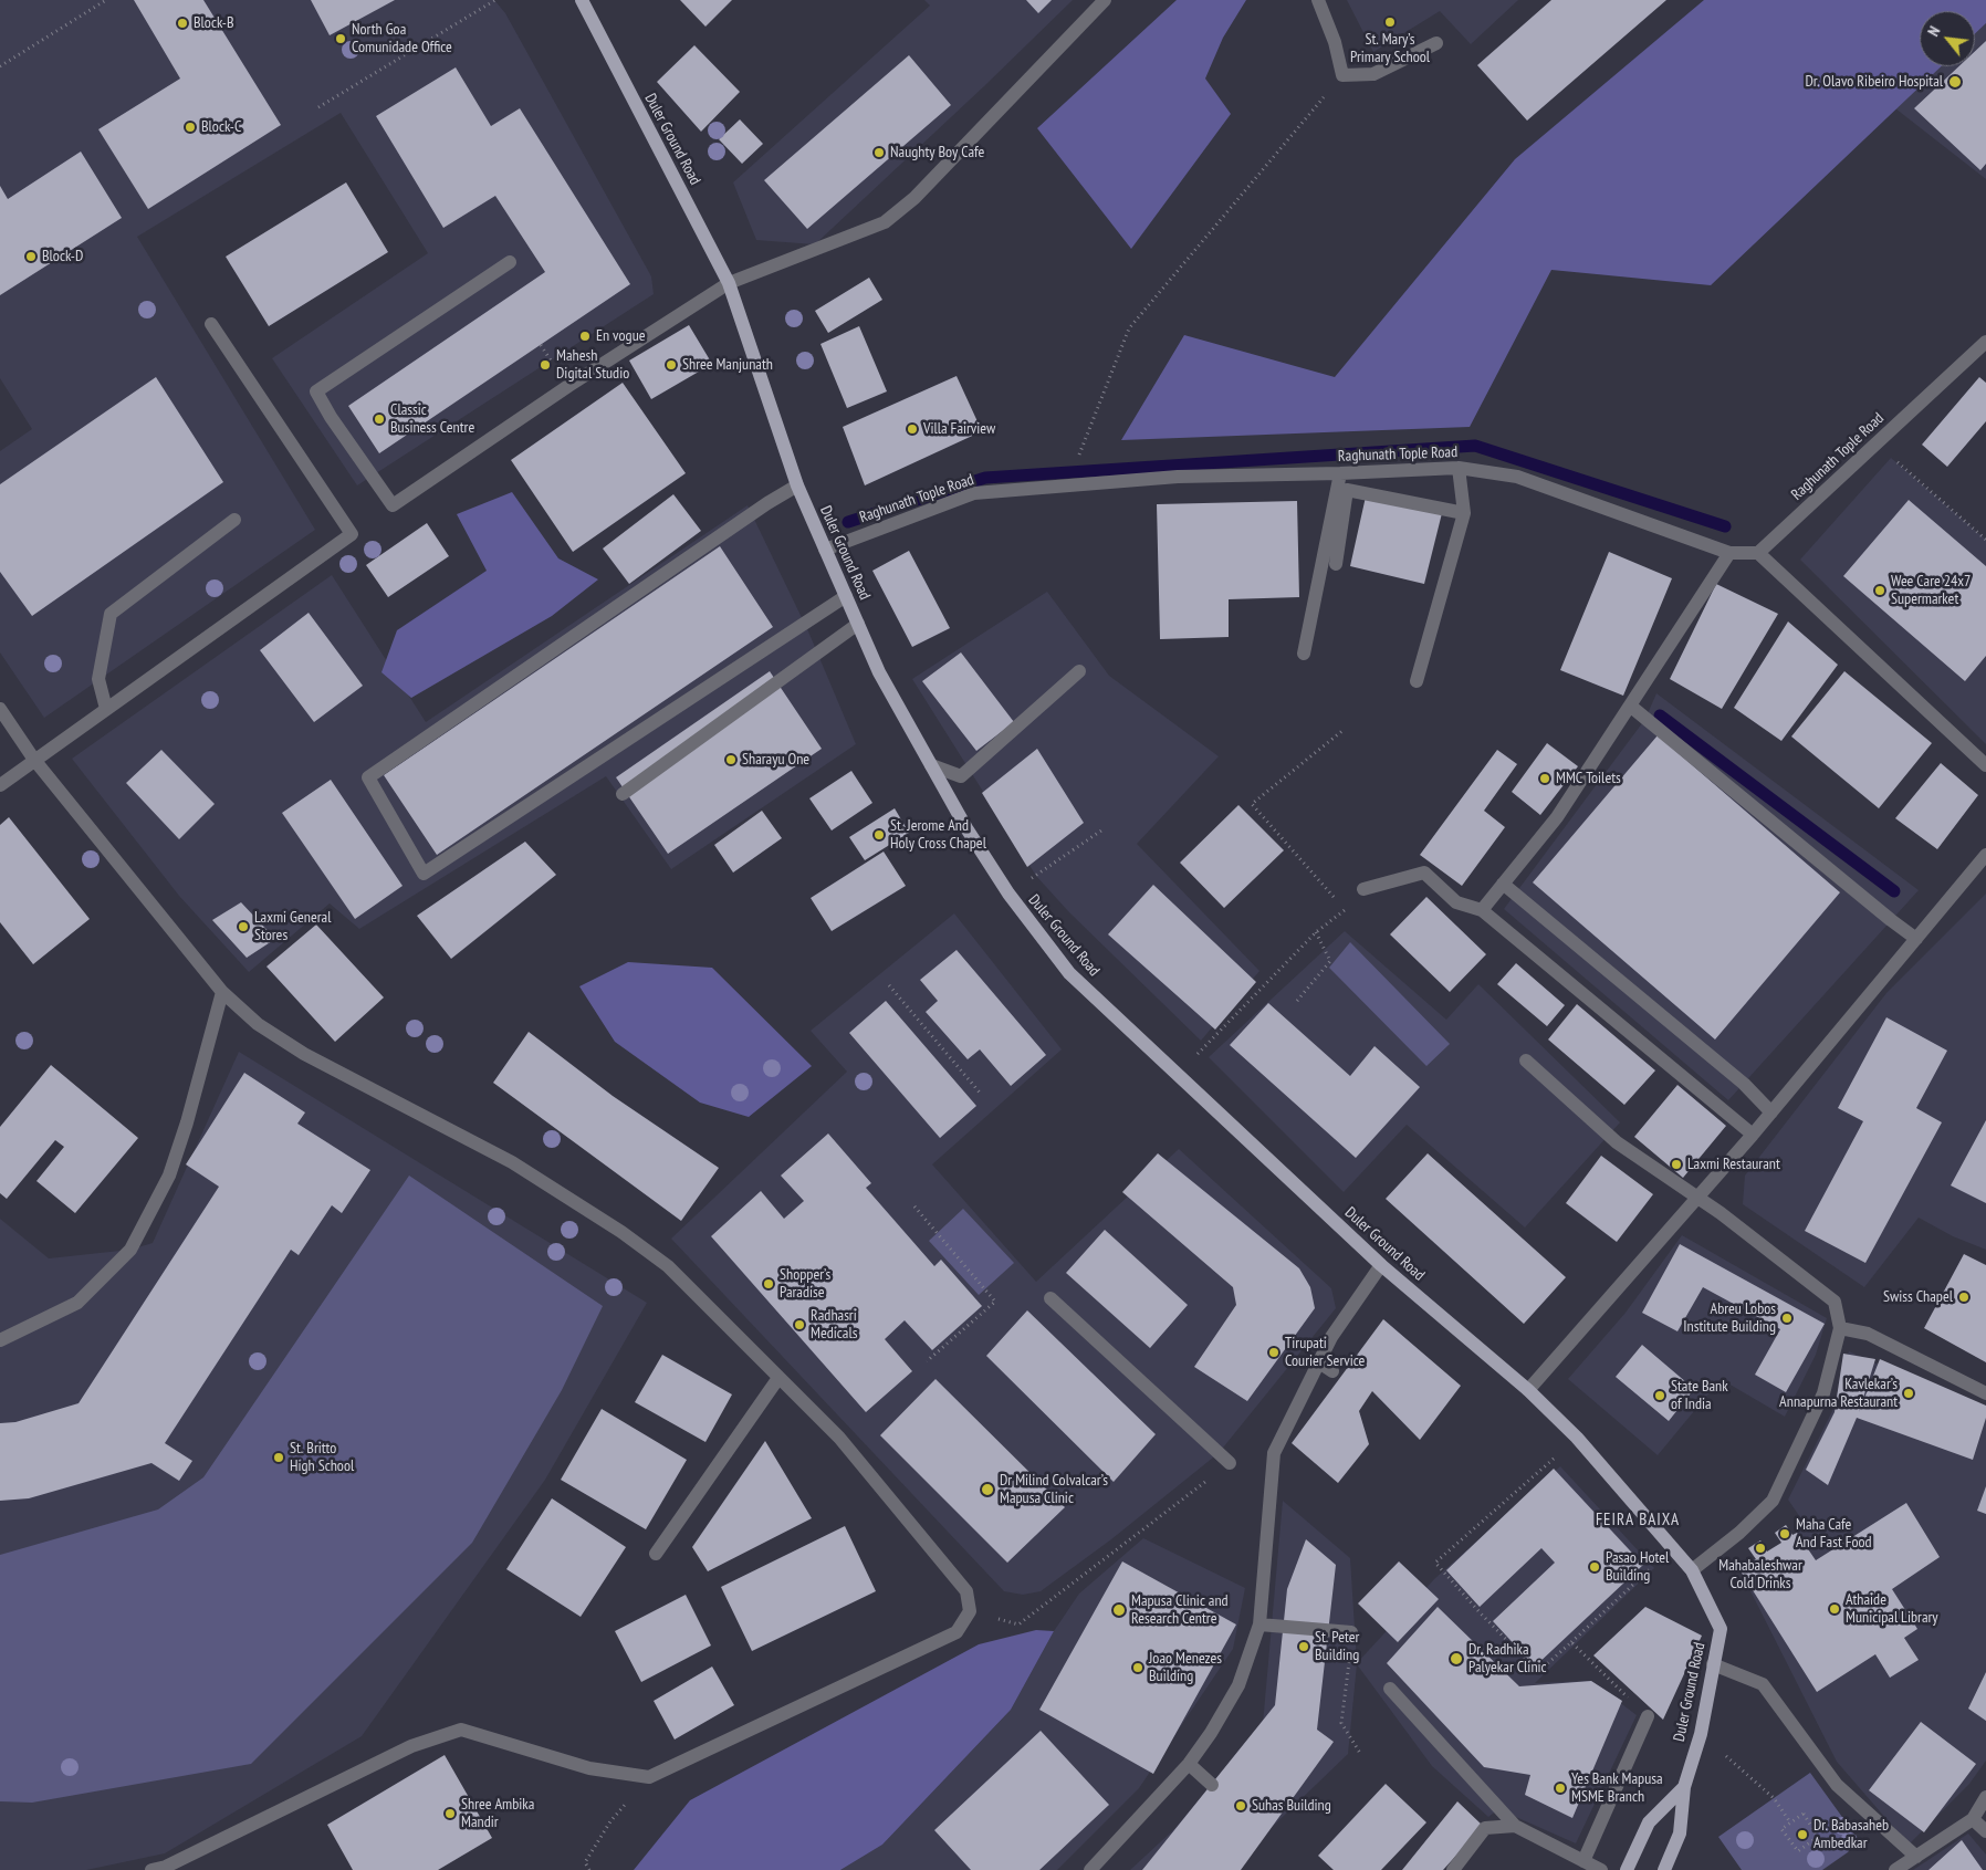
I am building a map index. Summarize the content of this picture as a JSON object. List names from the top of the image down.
{
  "streets": {
    "main road": ["Duler Ground Road"],
    "street": ["Raghunath Tople Road"]
  },
  "crossings": [
    ["Duler Ground Road", "Raghunath Tople Road"]
  ],
  "districts": ["FEIRA BAIXA"],
  "places": [
    "St. Mary’s Primary School",
    "Block-B",
    "North Goa Comunidade Office",
    "Dr. Olavo Ribeiro Hospital",
    "Block-C",
    "Naughty Boy Cafe",
    "Block-D",
    "En vogue",
    "Mahesh Digital Studio",
    "Shree Manjunath",
    "Classic Business Centre",
    "Villa Fairview",
    "Wee Care 24x7 Supermarket",
    "Sharayu One",
    "MMC Toilets",
    "St. Jerome And Holy Cross Chapel",
    "Laxmi General Stores",
    "Laxmi Restaurant",
    "Shopper’s Paradise",
    "Swiss Chapel",
    "Abreu Lobos Institute Building",
    "Radhasri Medicals",
    "Tirupati Courier Service",
    "Kavlekar’s Annapurna Restaurant",
    "State Bank of India",
    "St. Britto High School",
    "Dr Milind Colvalcar’s Mapusa Clinic",
    "Maha Cafe And Fast Food",
    "Mahabaleshwar Cold Drinks",
    "Pasao Hotel Building",
    "Athaide Municipal Library",
    "Mapusa Clinic and Research Centre",
    "St. Peter Building",
    "Dr. Radhika Palyekar Clinic",
    "Joao Menezes Building",
    "Yes Bank Mapusa MSME Branch",
    "Suhas Building",
    "Shree Ambika Mandir",
    "Dr. Babasaheb Ambedkar"
  ],
  "north": "top left"
}
